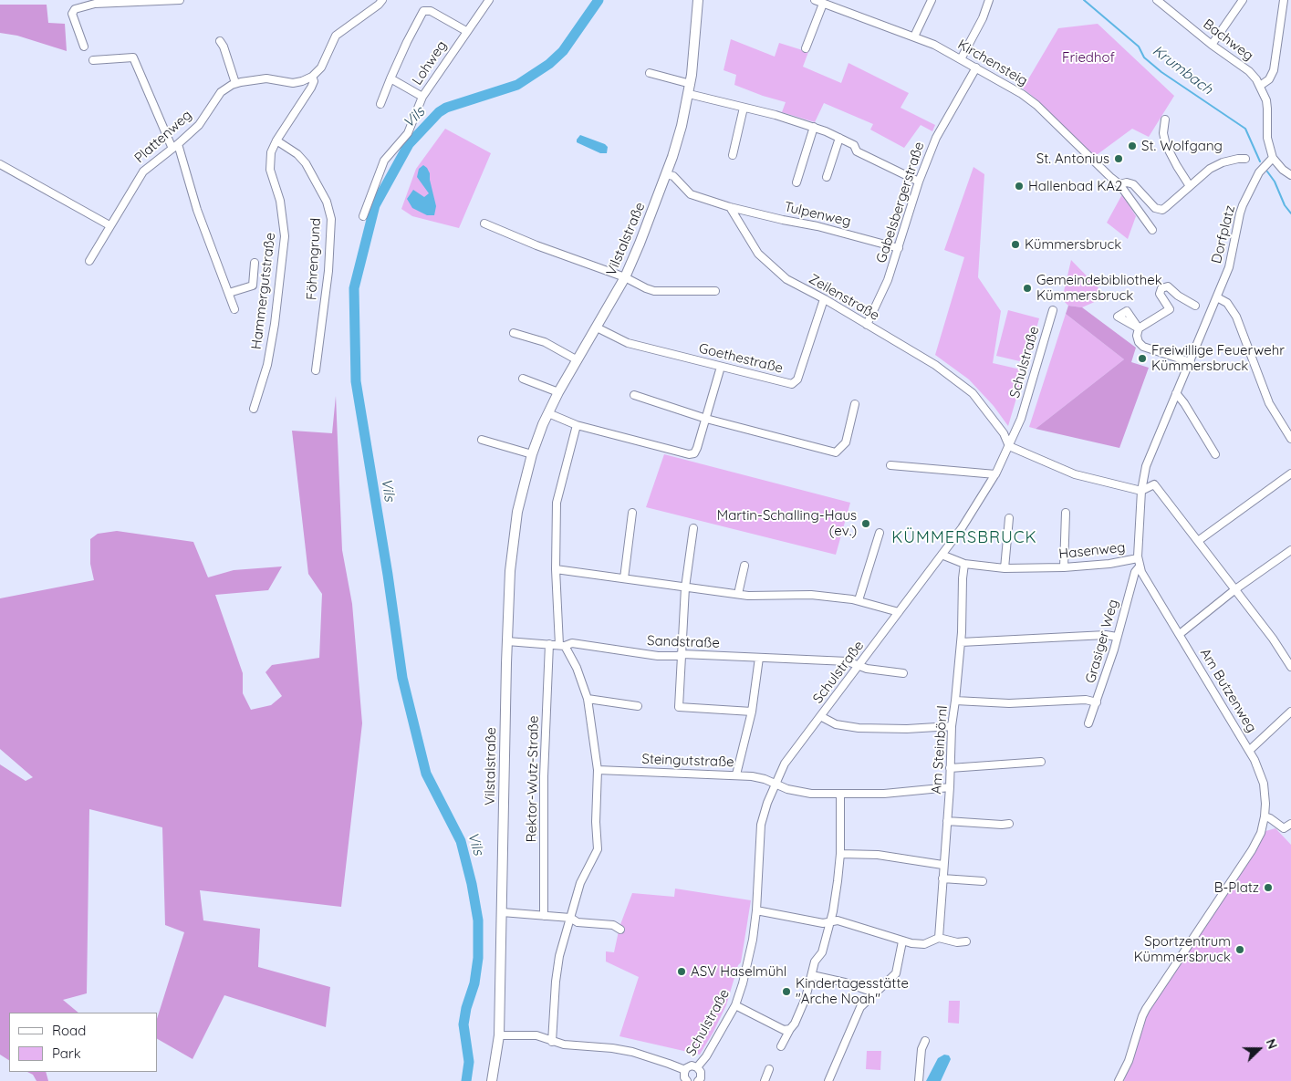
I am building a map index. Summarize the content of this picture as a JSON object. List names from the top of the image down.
{
  "streets": {
    "main road": ["Vilstalstraße"],
    "street": [
      "Bachweg",
      "Lohweg",
      "Kirchensteig",
      "Plattenweg",
      "Gabelsbergerstraße",
      "Tulpenweg",
      "Dorfplatz",
      "Föhrengrund",
      "Hammergutstraße",
      "Zeilenstraße",
      "Goethestraße",
      "Schulstraße",
      "Hasenweg",
      "Grasiger Weg",
      "Sandstraße",
      "Am Butzenweg",
      "Am Steinbörnl",
      "Steingutstraße",
      "Rektor-Wutz-Straße"
    ]
  },
  "crossings": [
    ["Kirchensteig", "Gabelsbergerstraße"],
    ["Plattenweg", "Hammergutstraße"],
    ["Gabelsbergerstraße", "Tulpenweg"],
    ["Gabelsbergerstraße", "Zeilenstraße"],
    ["Tulpenweg", "Zeilenstraße"],
    ["Dorfplatz", "Am Butzenweg"],
    ["Vilstalstraße", "Goethestraße"],
    ["Vilstalstraße", "Sandstraße"],
    ["Föhrengrund", "Hammergutstraße"],
    ["Zeilenstraße", "Goethestraße"],
    ["Zeilenstraße", "Schulstraße"],
    ["Schulstraße", "Hasenweg"],
    ["Schulstraße", "Sandstraße"],
    ["Schulstraße", "Steingutstraße"],
    ["Hasenweg", "Am Butzenweg"],
    ["Hasenweg", "Am Steinbörnl"],
    ["Grasiger Weg", "Am Butzenweg"],
    ["Sandstraße", "Rektor-Wutz-Straße"],
    ["Am Steinbörnl", "Steingutstraße"]
  ],
  "districts": ["KÜMMERSBRUCK"],
  "water": ["Krumbach", "Vils"],
  "parks": ["Friedhof"],
  "places": [
    "St. Wolfgang",
    "St. Antonius",
    "Hallenbad KA2",
    "Kümmersbruck",
    "Gemeindebibliothek Kümmersbruck",
    "Freiwillige Feuerwehr Kümmersbruck",
    "Martin-Schalling-Haus (ev.)",
    "B-Platz",
    "Sportzentrum Kümmersbruck",
    "ASV Haselmühl",
    "Kindertagesstätte \"Arche Noah\""
  ],
  "legend": ["Road", "Park"],
  "north": "right"
}
